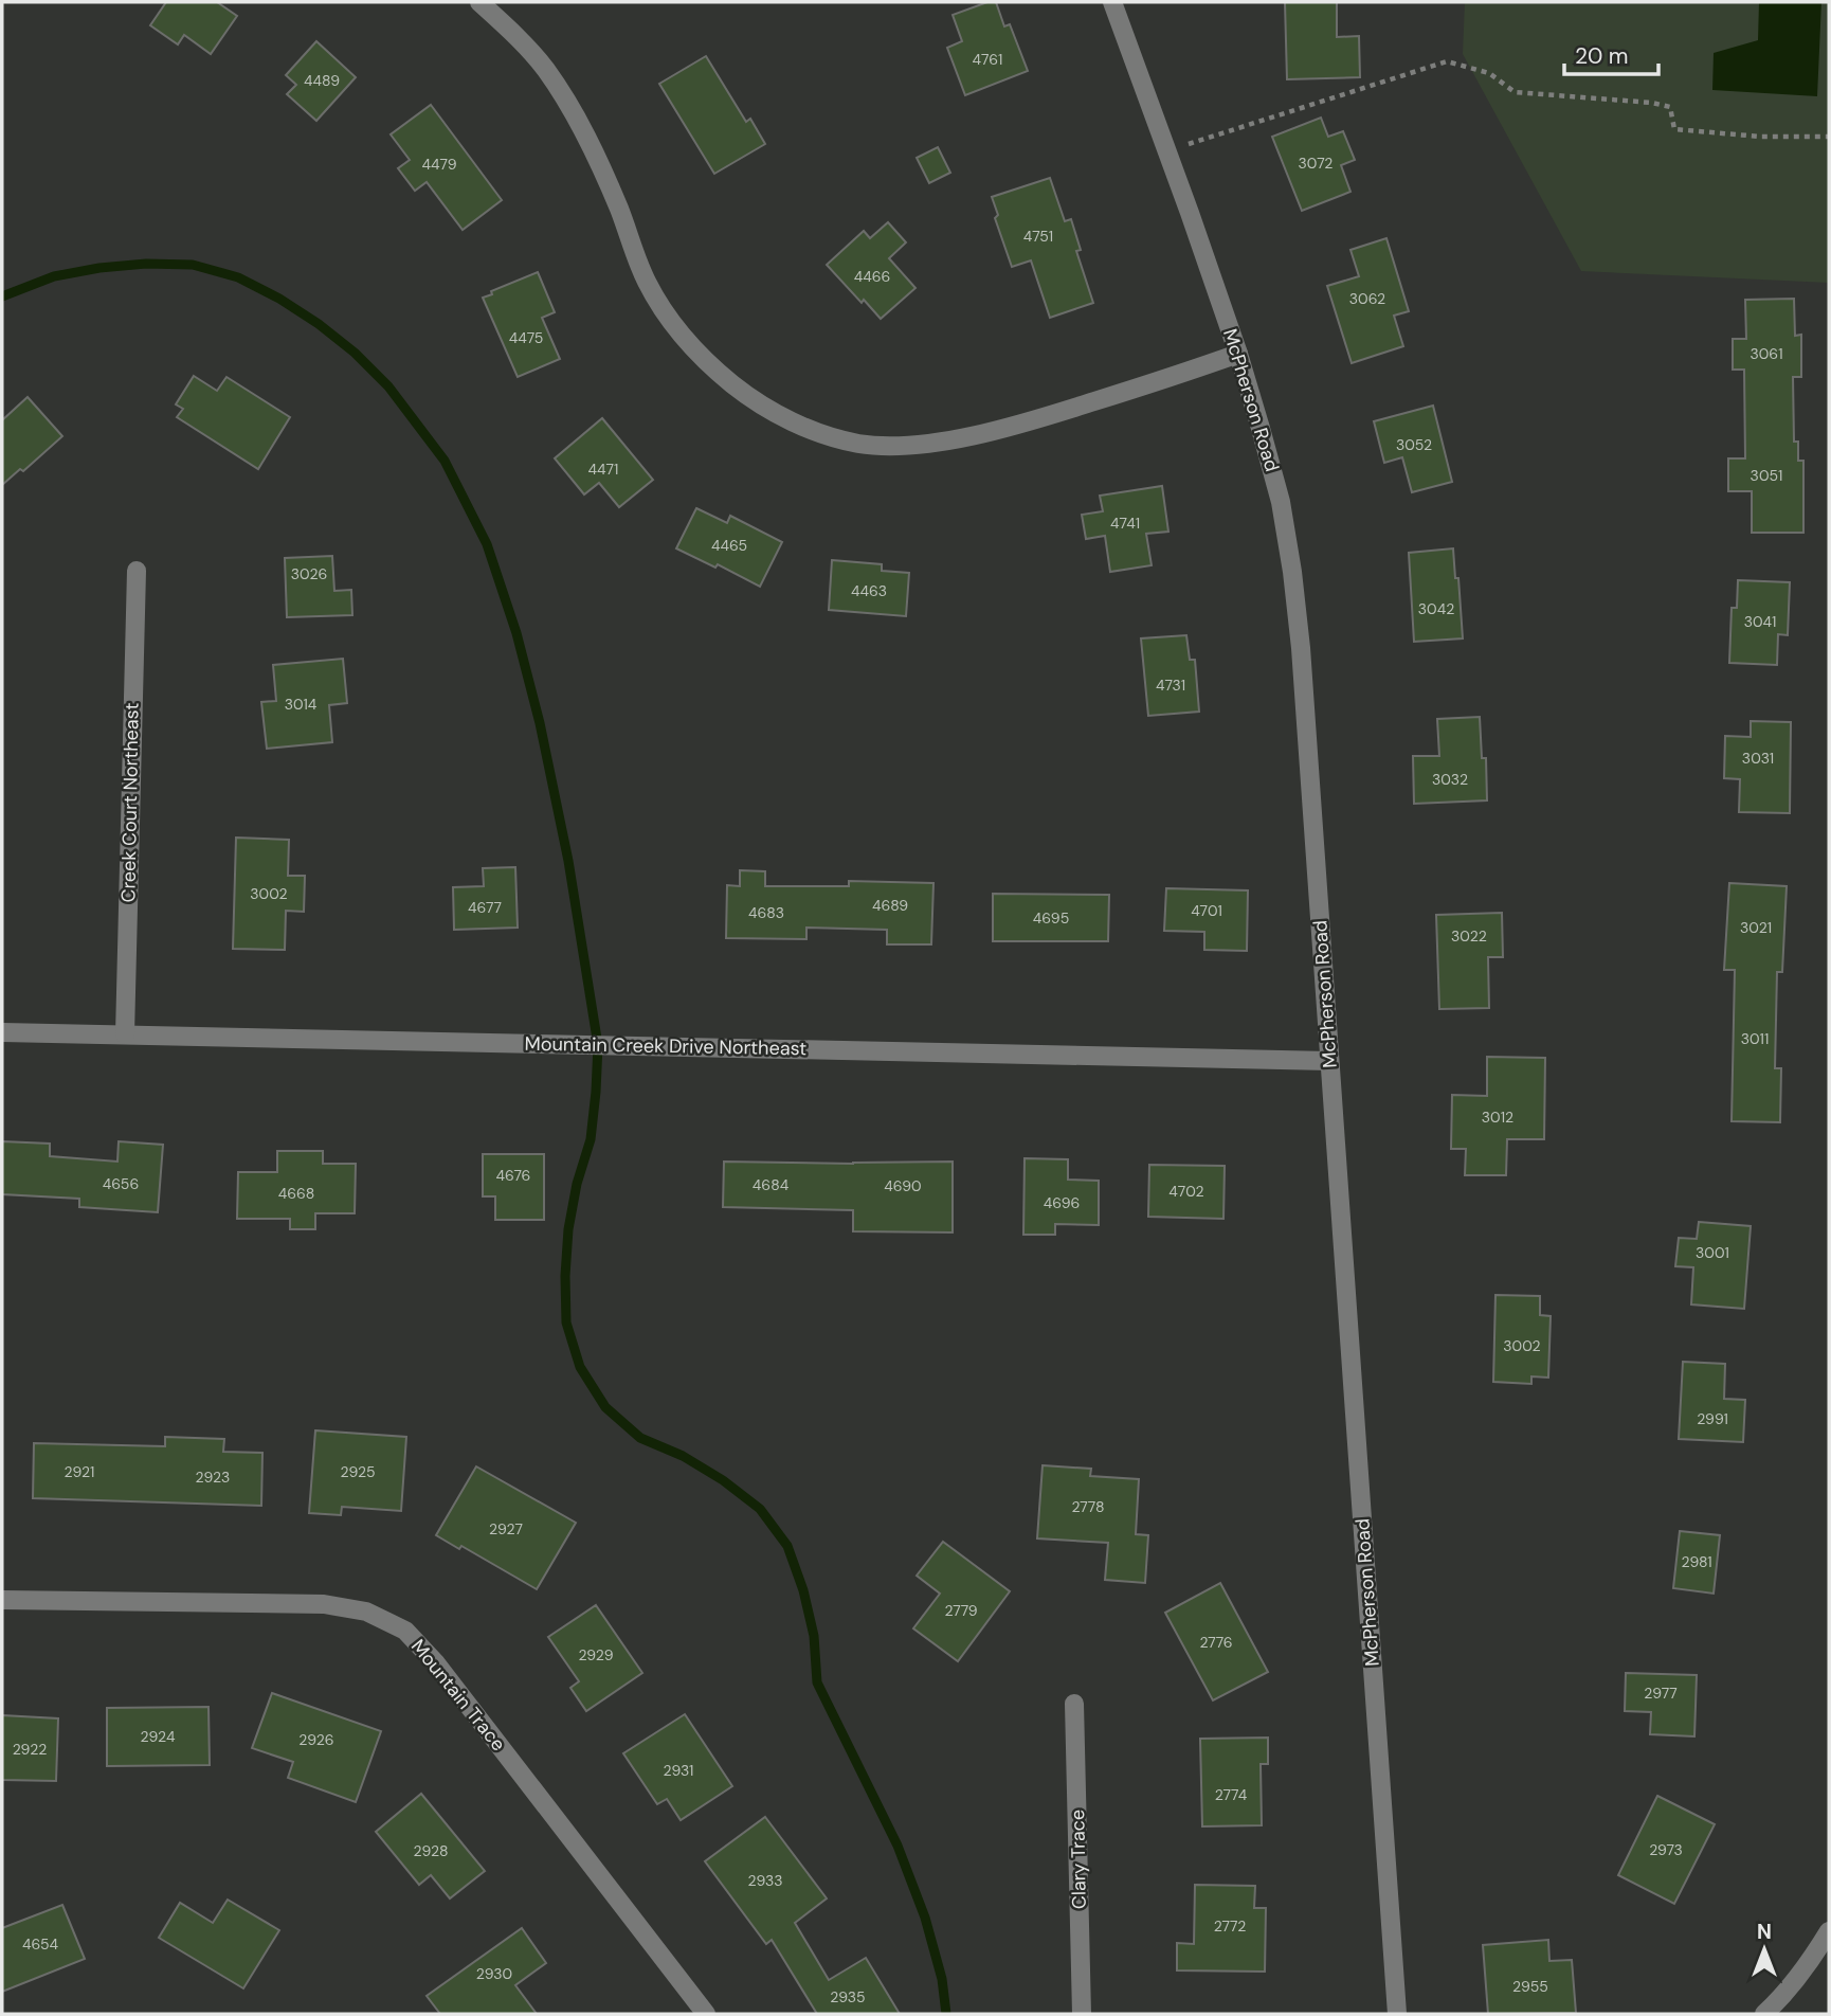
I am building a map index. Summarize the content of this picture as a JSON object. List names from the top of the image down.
{
  "streets": {
    "street": [
      "McPherson Road",
      "Creek Court Northeast",
      "Mountain Creek Drive Northeast",
      "Mountain Trace",
      "Clary Trace"
    ]
  },
  "crossings": [
    ["McPherson Road", "Mountain Creek Drive Northeast"],
    ["Creek Court Northeast", "Mountain Creek Drive Northeast"]
  ],
  "house_numbers": [
    "4761",
    "4489",
    "3072",
    "4479",
    "4751",
    "4466",
    "3062",
    "4475",
    "3061",
    "3052",
    "4471",
    "3051",
    "4741",
    "4465",
    "3026",
    "4463",
    "3042",
    "3041",
    "4731",
    "3014",
    "3031",
    "3032",
    "3002",
    "4689",
    "4677",
    "4701",
    "4683",
    "4695",
    "3021",
    "3022",
    "3011",
    "3012",
    "4676",
    "4656",
    "4684",
    "4690",
    "4702",
    "4668",
    "4696",
    "3001",
    "3002",
    "2991",
    "2921",
    "2925",
    "2923",
    "2778",
    "2927",
    "2981",
    "2779",
    "2776",
    "2929",
    "2977",
    "2924",
    "2926",
    "2922",
    "2931",
    "2774",
    "2973",
    "2928",
    "2933",
    "2772",
    "4654",
    "2930",
    "2955",
    "2935"
  ],
  "scale_bar": "20 m",
  "north": "top"
}
